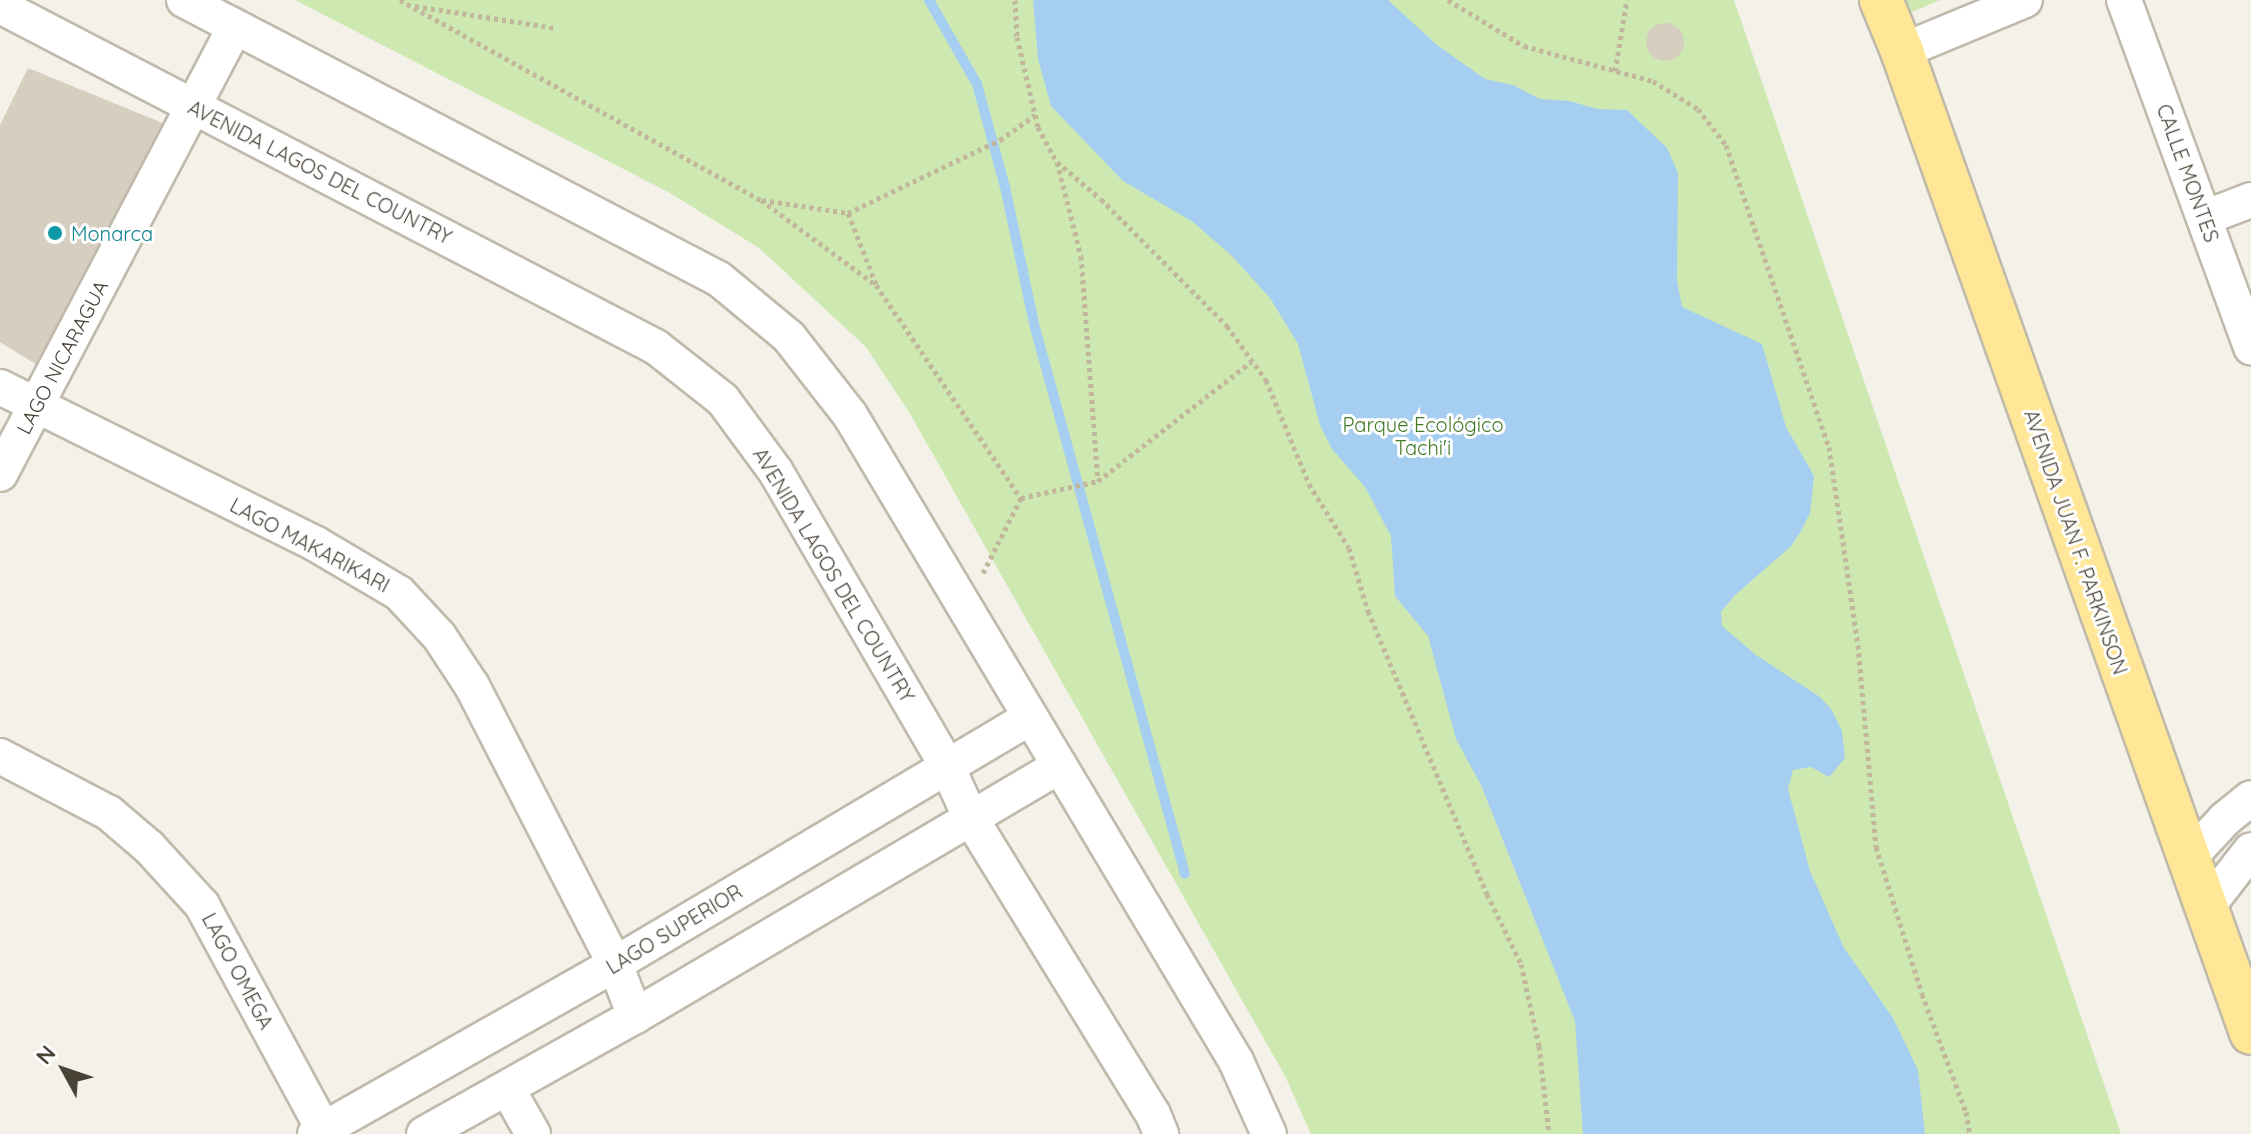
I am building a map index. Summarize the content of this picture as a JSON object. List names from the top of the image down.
{
  "streets": {
    "main road": ["AVENIDA JUAN F. PARKINSON"],
    "street": [
      "AVENIDA LAGOS DEL COUNTRY",
      "CALLE MONTES",
      "LAGO NICARAGUA",
      "LAGO MAKARIKARI",
      "LAGO SUPERIOR",
      "LAGO OMEGA"
    ]
  },
  "crossings": [
    ["AVENIDA LAGOS DEL COUNTRY", "LAGO NICARAGUA"],
    ["AVENIDA LAGOS DEL COUNTRY", "LAGO SUPERIOR"],
    ["LAGO NICARAGUA", "LAGO MAKARIKARI"],
    ["LAGO MAKARIKARI", "LAGO SUPERIOR"],
    ["LAGO SUPERIOR", "LAGO OMEGA"]
  ],
  "parks": ["Parque Ecológico Tachi'i"],
  "places": ["Monarca"],
  "north": "top left"
}
